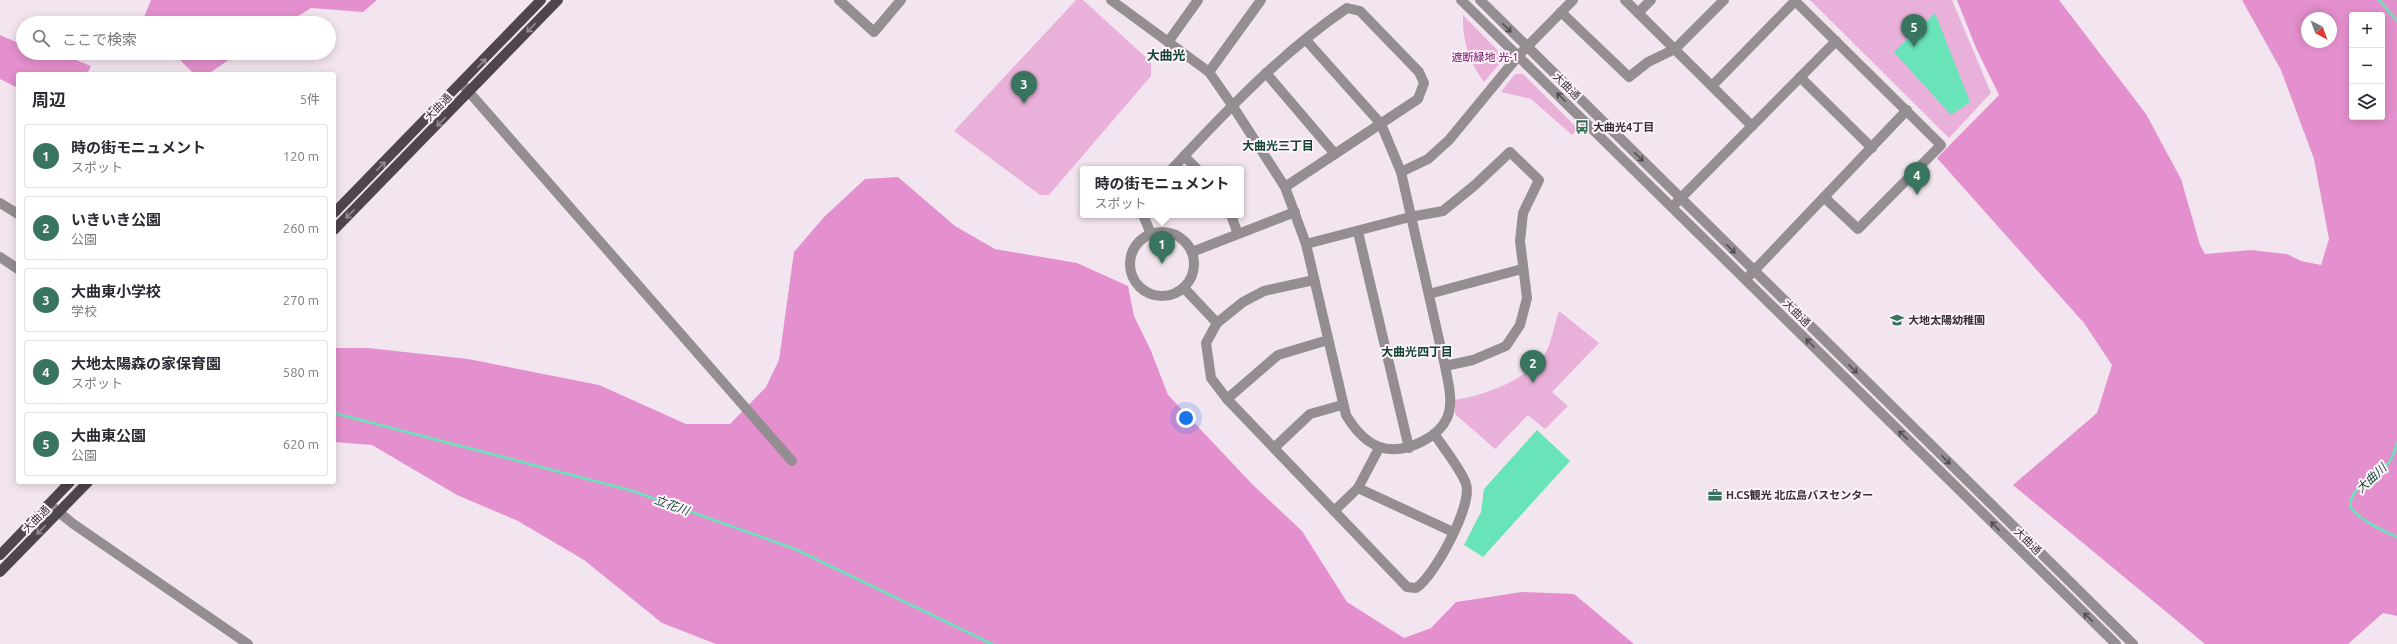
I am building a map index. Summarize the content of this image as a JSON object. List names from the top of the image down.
{
  "streets": {
    "main road": ["大曲通"]
  },
  "districts": ["大曲光", "大曲光三丁目", "大曲光四丁目"],
  "water": ["大曲川", "立花川"],
  "parks": ["遮断緑地 光-1"],
  "places": {
    "bus stop": ["大曲光4丁目"],
    "school or university": ["大地太陽幼稚園"],
    "office": ["H.CS観光 北広島バスセンター"]
  },
  "north": "bottom right",
  "page": {
    "map_buttons": ["+", "−"],
    "pins": [
      "5",
      "3",
      "4",
      "1",
      "2"
    ],
    "search": "ここで検索",
    "heading": ["周辺", "5件"],
    "list": [
      {
        "mark": "1",
        "name": "時の街モニュメント",
        "note": "スポット",
        "value": "120 m"
      },
      {
        "mark": "2",
        "name": "いきいき公園",
        "note": "公園",
        "value": "260 m"
      },
      {
        "mark": "3",
        "name": "大曲東小学校",
        "note": "学校",
        "value": "270 m"
      },
      {
        "mark": "4",
        "name": "大地太陽森の家保育園",
        "note": "スポット",
        "value": "580 m"
      },
      {
        "mark": "5",
        "name": "大曲東公園",
        "note": "公園",
        "value": "620 m"
      }
    ],
    "popup": ["時の街モニュメント", "スポット"]
  }
}
